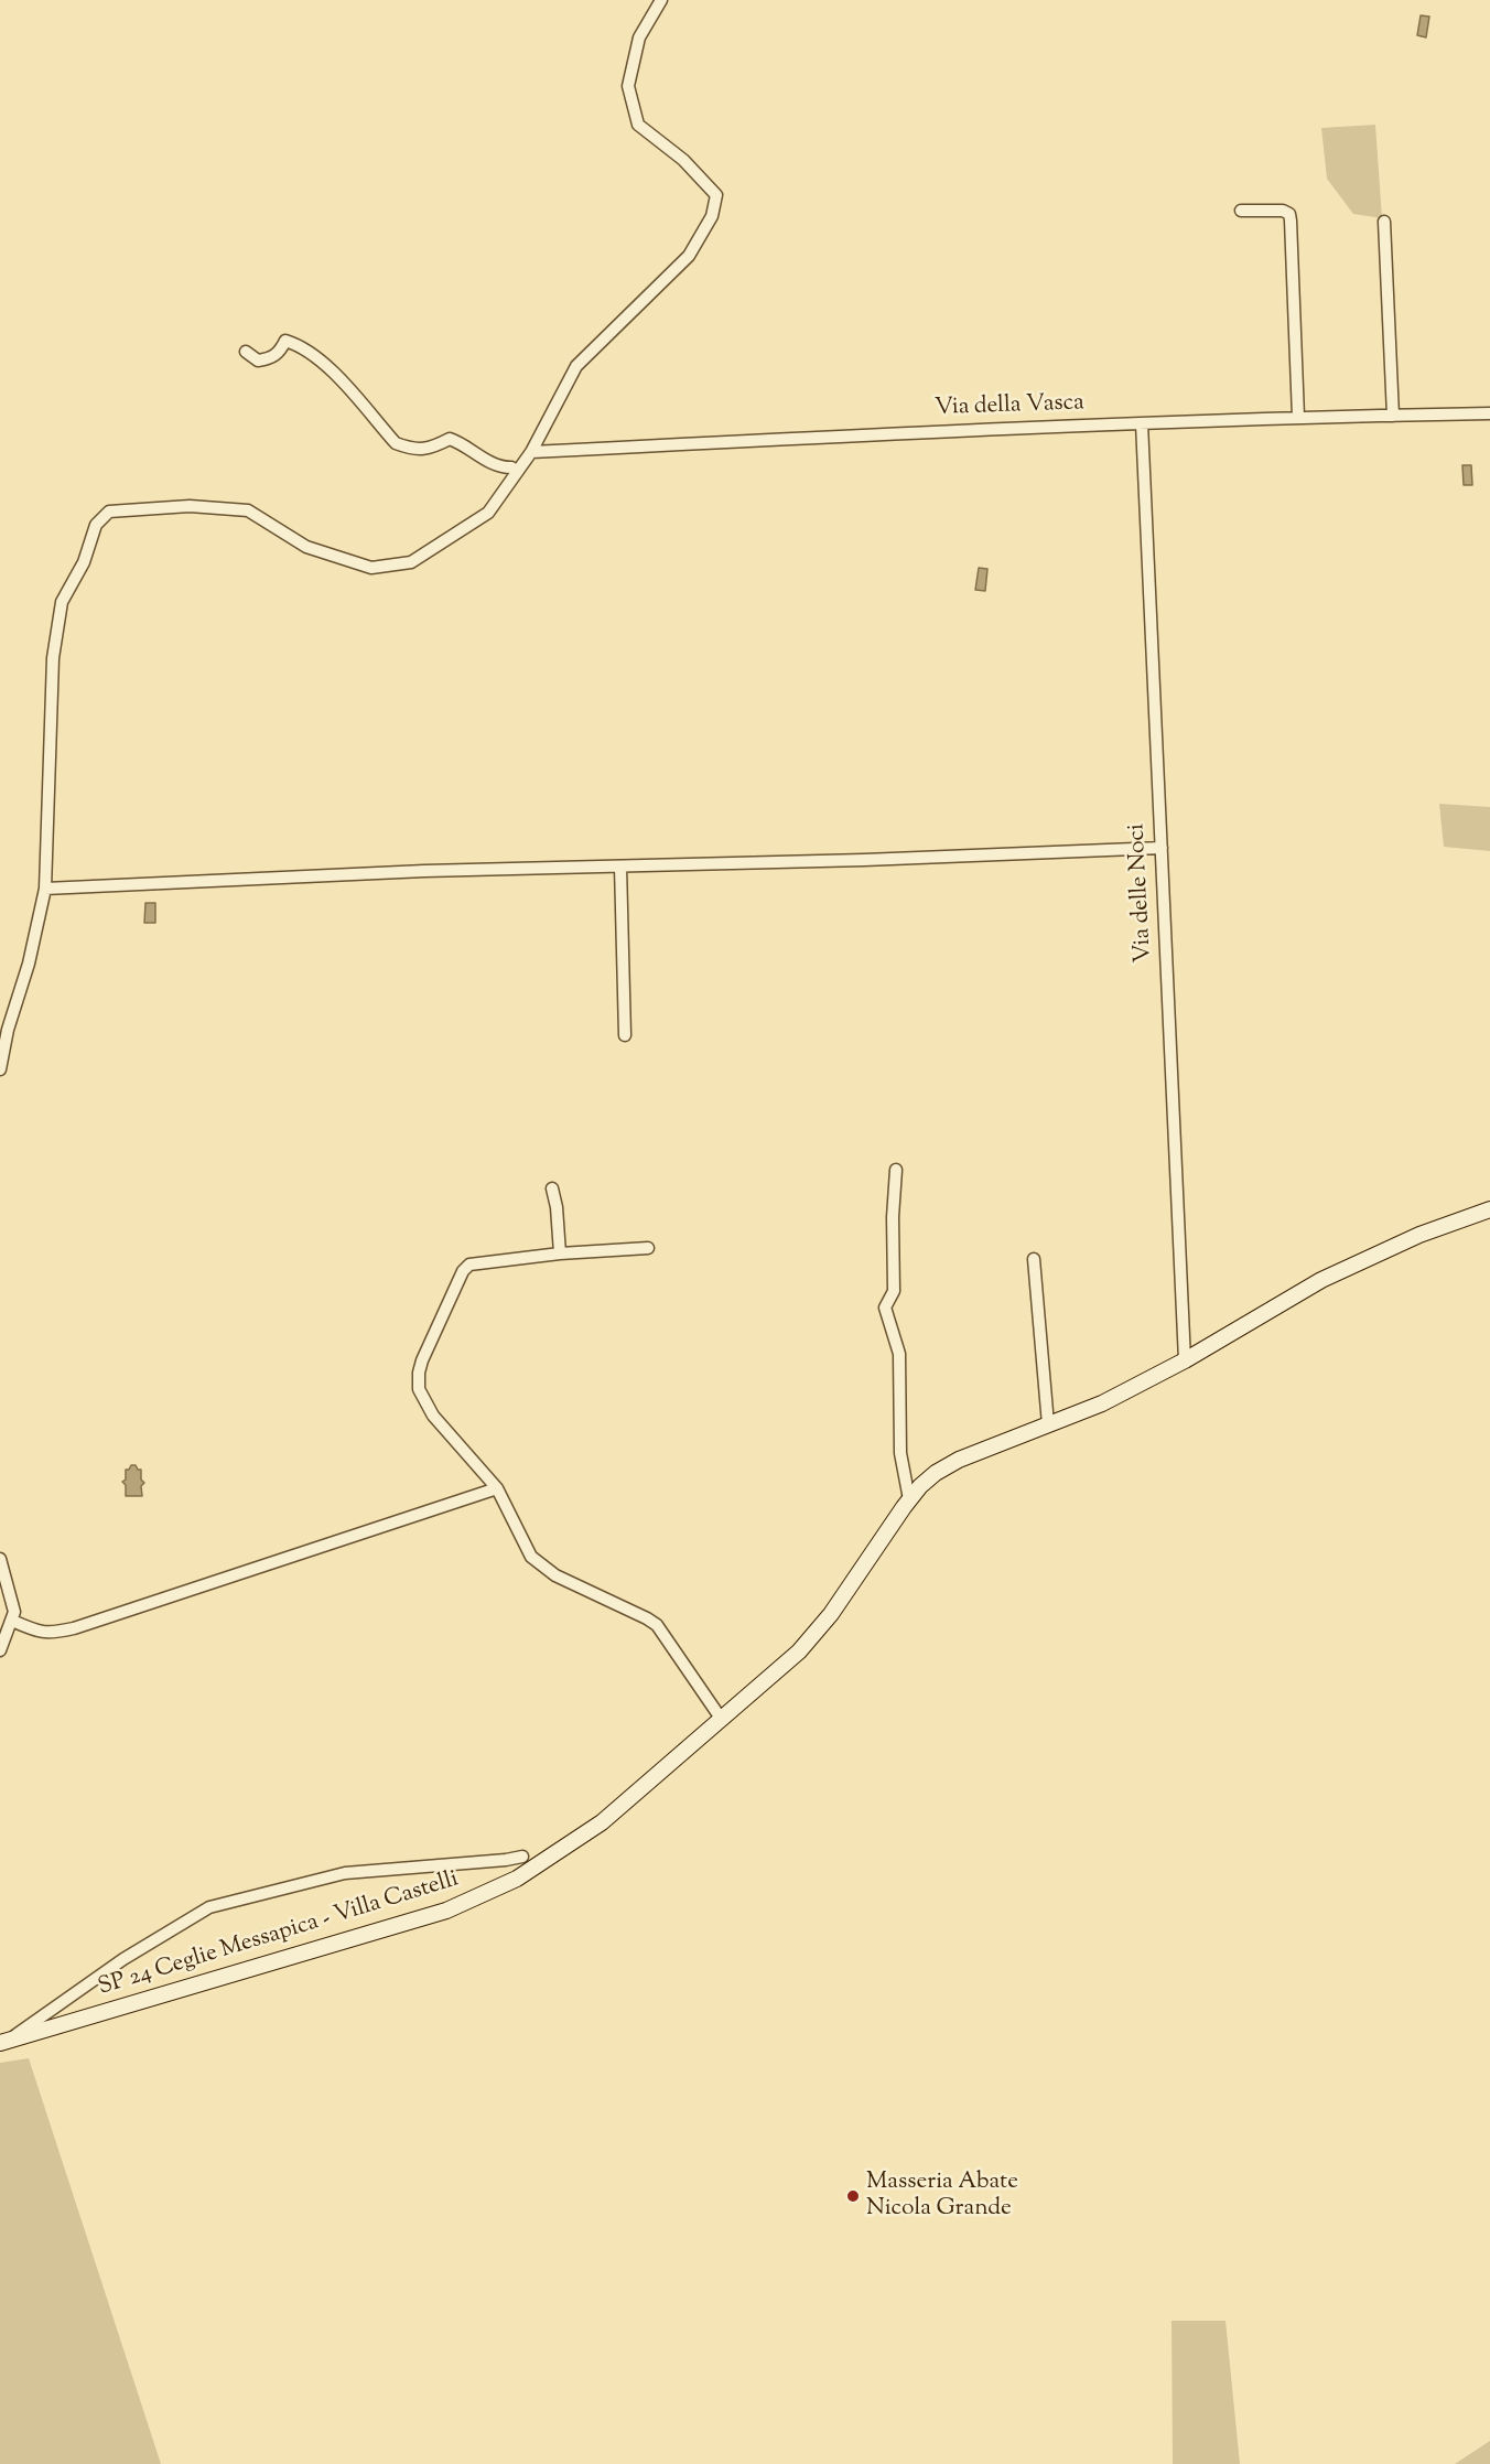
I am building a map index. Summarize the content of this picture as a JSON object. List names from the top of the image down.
{
  "streets": {
    "main road": ["SP 24 Ceglie Messapica - Villa Castelli"],
    "street": ["Via della Vasca", "Via delle Noci"]
  },
  "crossings": [
    ["Via della Vasca", "Via delle Noci"],
    ["Via delle Noci", "SP 24 Ceglie Messapica - Villa Castelli"]
  ],
  "places": ["Masseria Abate Nicola Grande"]
}
